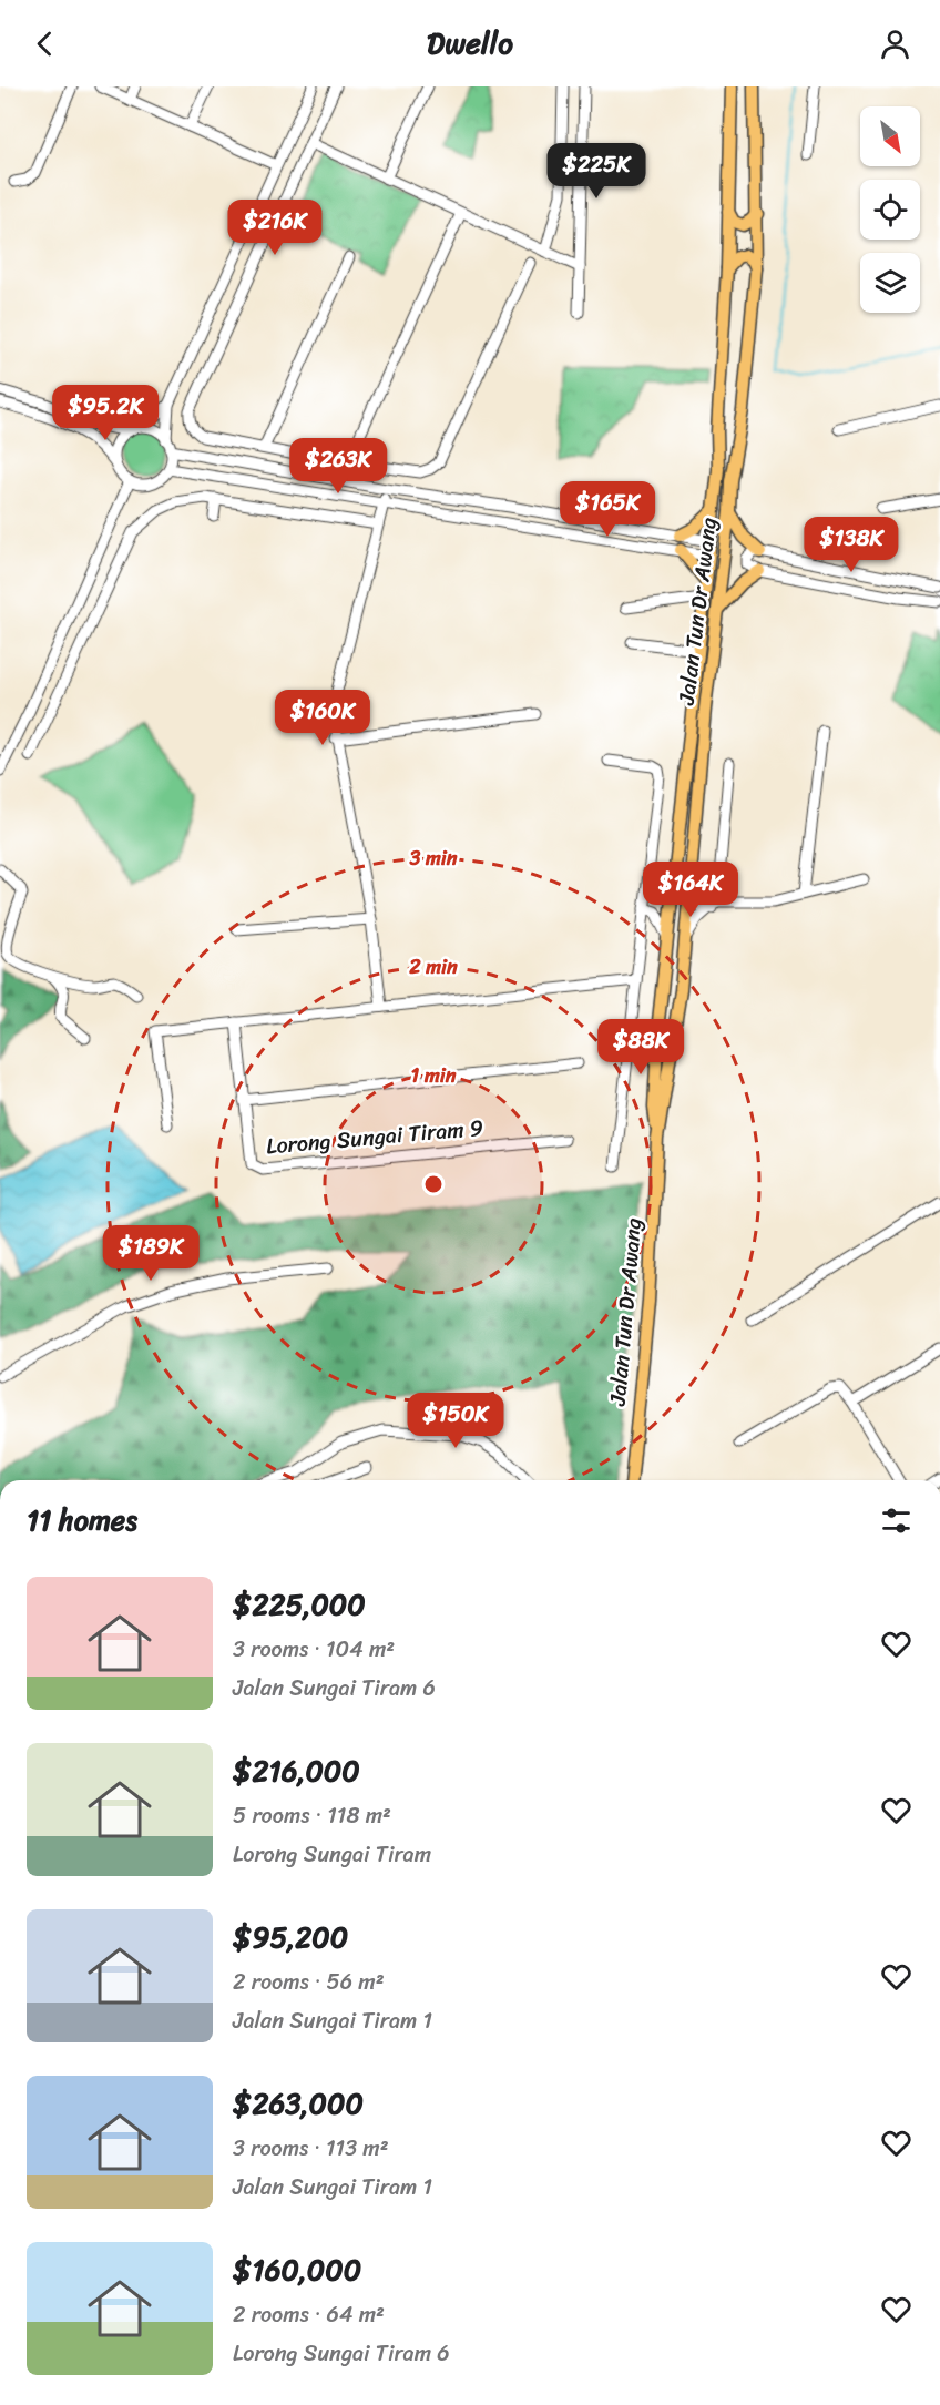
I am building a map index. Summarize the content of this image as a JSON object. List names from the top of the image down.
{
  "streets": {
    "main road": ["Jalan Tun Dr Awang"],
    "street": ["Lorong Sungai Tiram 9"]
  },
  "north": "bottom right",
  "page": {
    "header": "Dwello",
    "price": [
      "$225K",
      "$216K",
      "$95.2K",
      "$263K",
      "$165K",
      "$138K",
      "$160K",
      "$164K",
      "$88K",
      "$189K",
      "$150K"
    ],
    "heading": "11 homes",
    "list": [
      {
        "name": "$225,000",
        "note": "3 rooms · 104 m² · Jalan Sungai Tiram 6"
      },
      {
        "name": "$216,000",
        "note": "5 rooms · 118 m² · Lorong Sungai Tiram"
      },
      {
        "name": "$95,200",
        "note": "2 rooms · 56 m² · Jalan Sungai Tiram 1"
      },
      {
        "name": "$263,000",
        "note": "3 rooms · 113 m² · Jalan Sungai Tiram 1"
      },
      {
        "name": "$160,000",
        "note": "2 rooms · 64 m² · Lorong Sungai Tiram 6"
      }
    ]
  },
  "rings": ["3 min", "2 min", "1 min"]
}
